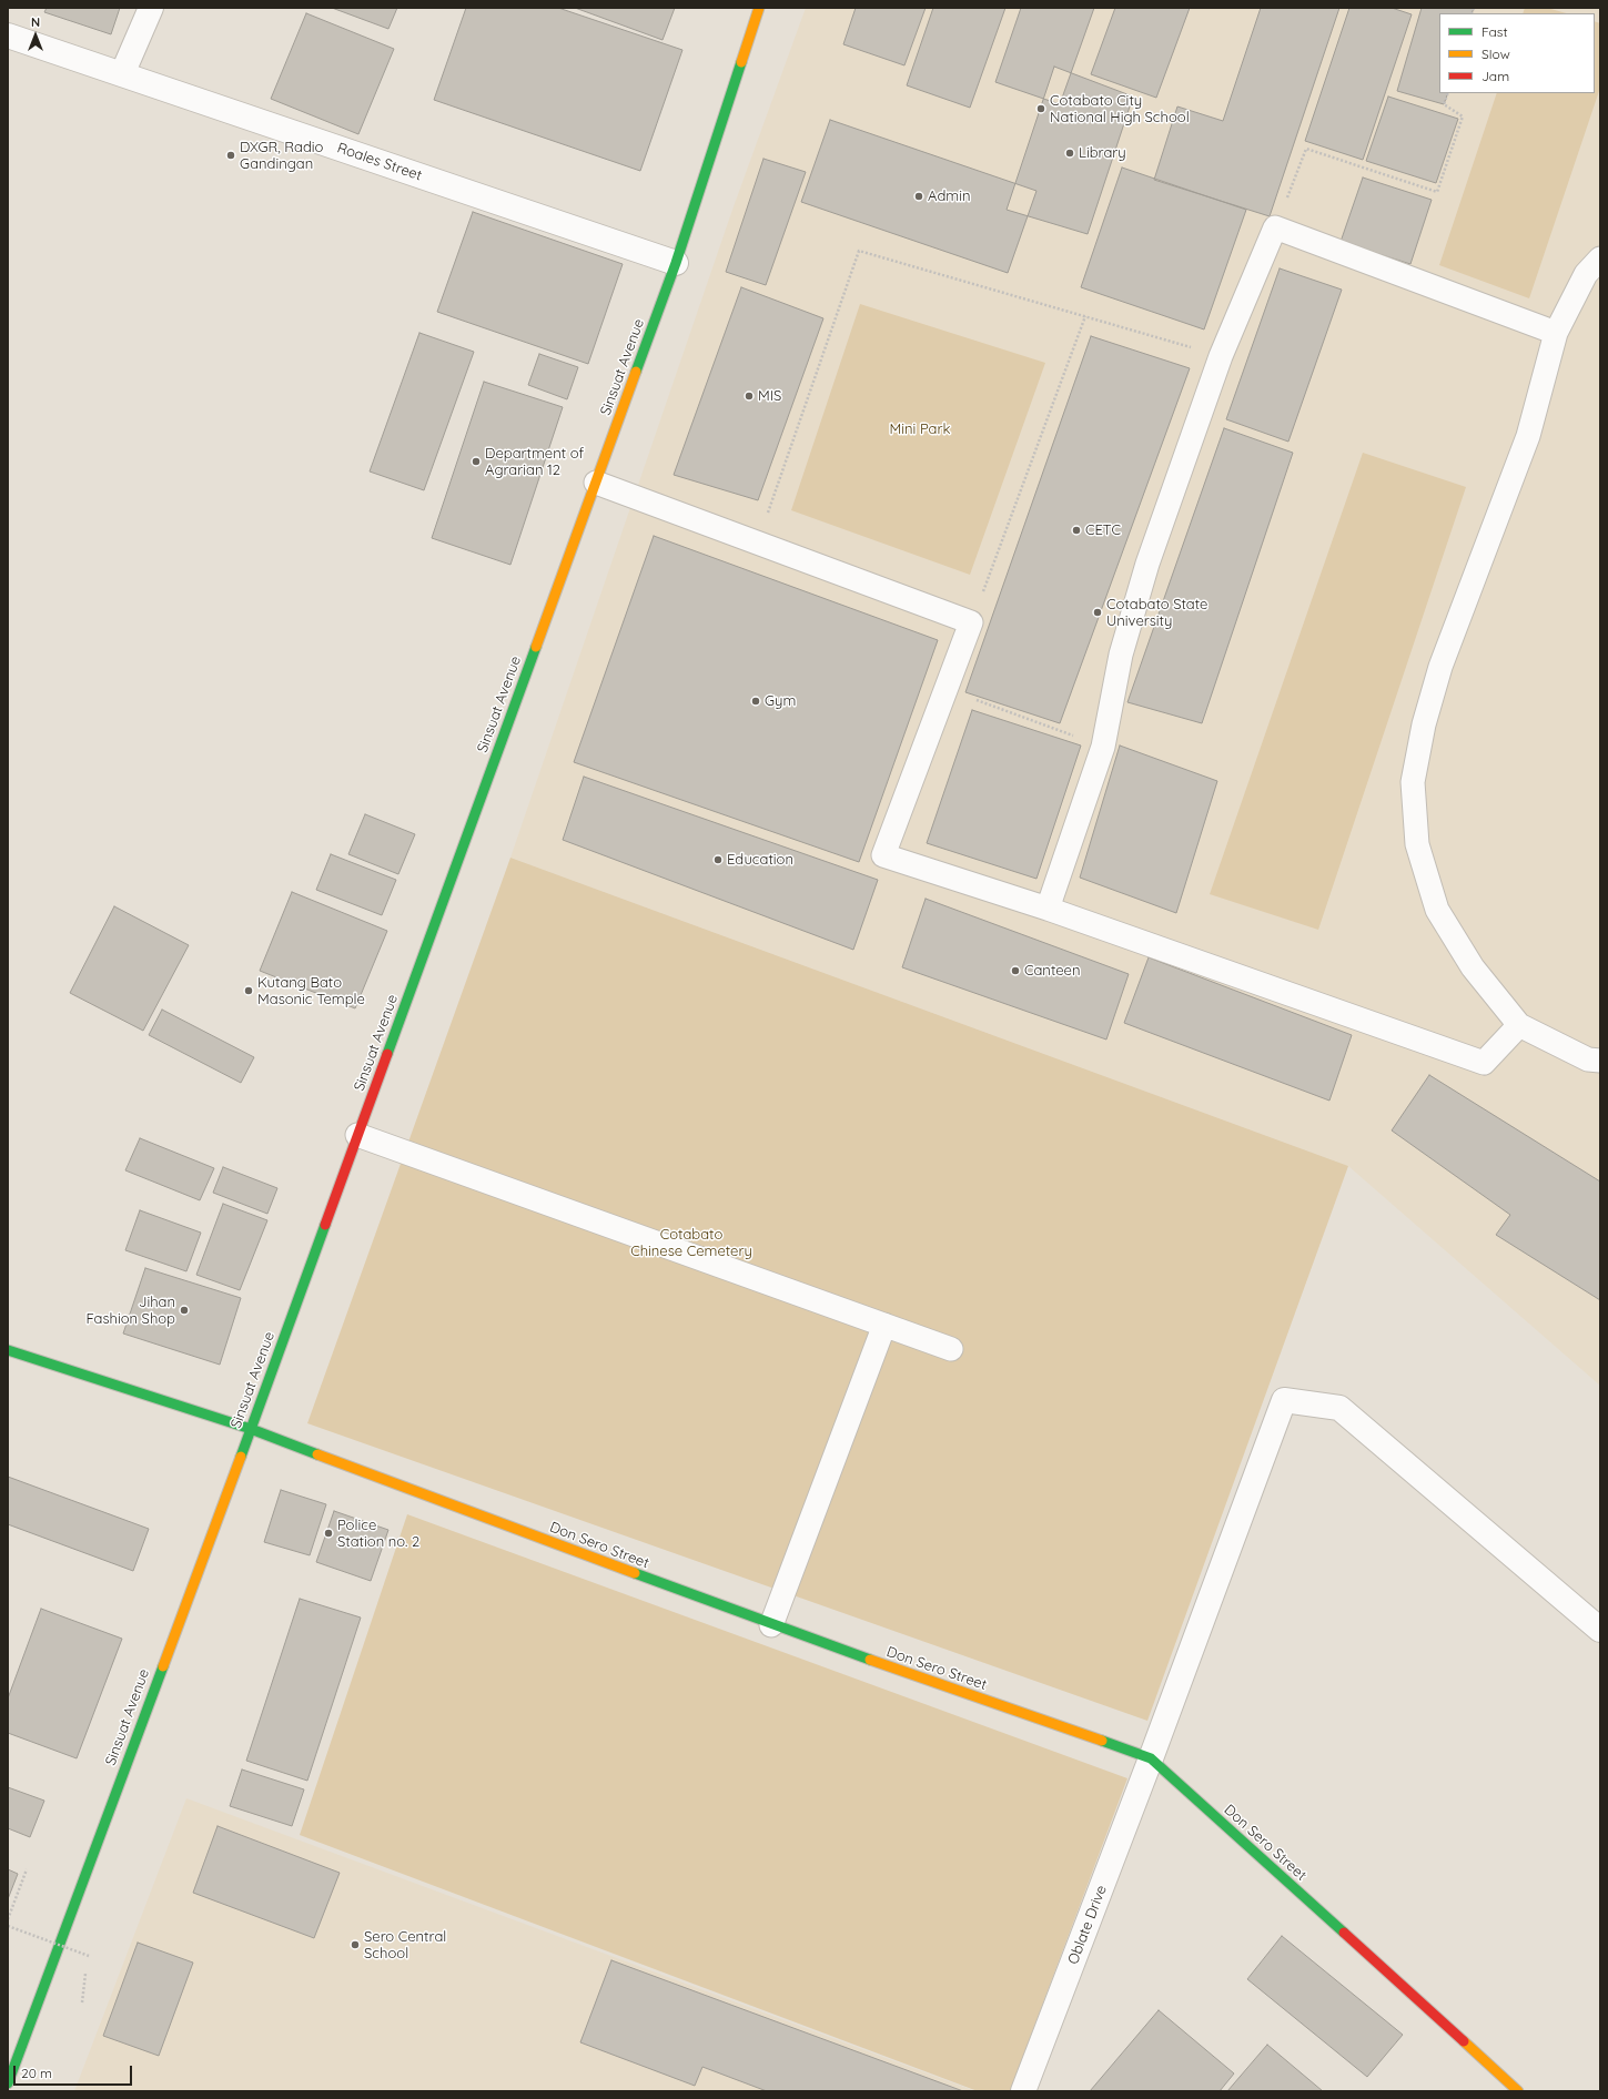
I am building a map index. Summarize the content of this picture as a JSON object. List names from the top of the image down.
{
  "streets": {
    "main road": ["Sinsuat Avenue", "Don Sero Street"],
    "street": ["Roales Street", "Oblate Drive"]
  },
  "crossings": [
    ["Roales Street", "Sinsuat Avenue"],
    ["Sinsuat Avenue", "Don Sero Street"],
    ["Don Sero Street", "Oblate Drive"]
  ],
  "parks": ["Mini Park", "Cotabato Chinese Cemetery"],
  "places": [
    "Cotabato City National High School",
    "Library",
    "DXGR, Radio Gandingan",
    "Admin",
    "MIS",
    "Department of Agrarian 12",
    "CETC",
    "Cotabato State University",
    "Gym",
    "Education",
    "Canteen",
    "Kutang Bato Masonic Temple",
    "Jihan Fashion Shop",
    "Police Station no. 2",
    "Sero Central School"
  ],
  "legend": ["Fast", "Slow", "Jam"],
  "scale_bar": "20 m",
  "north": "top"
}
